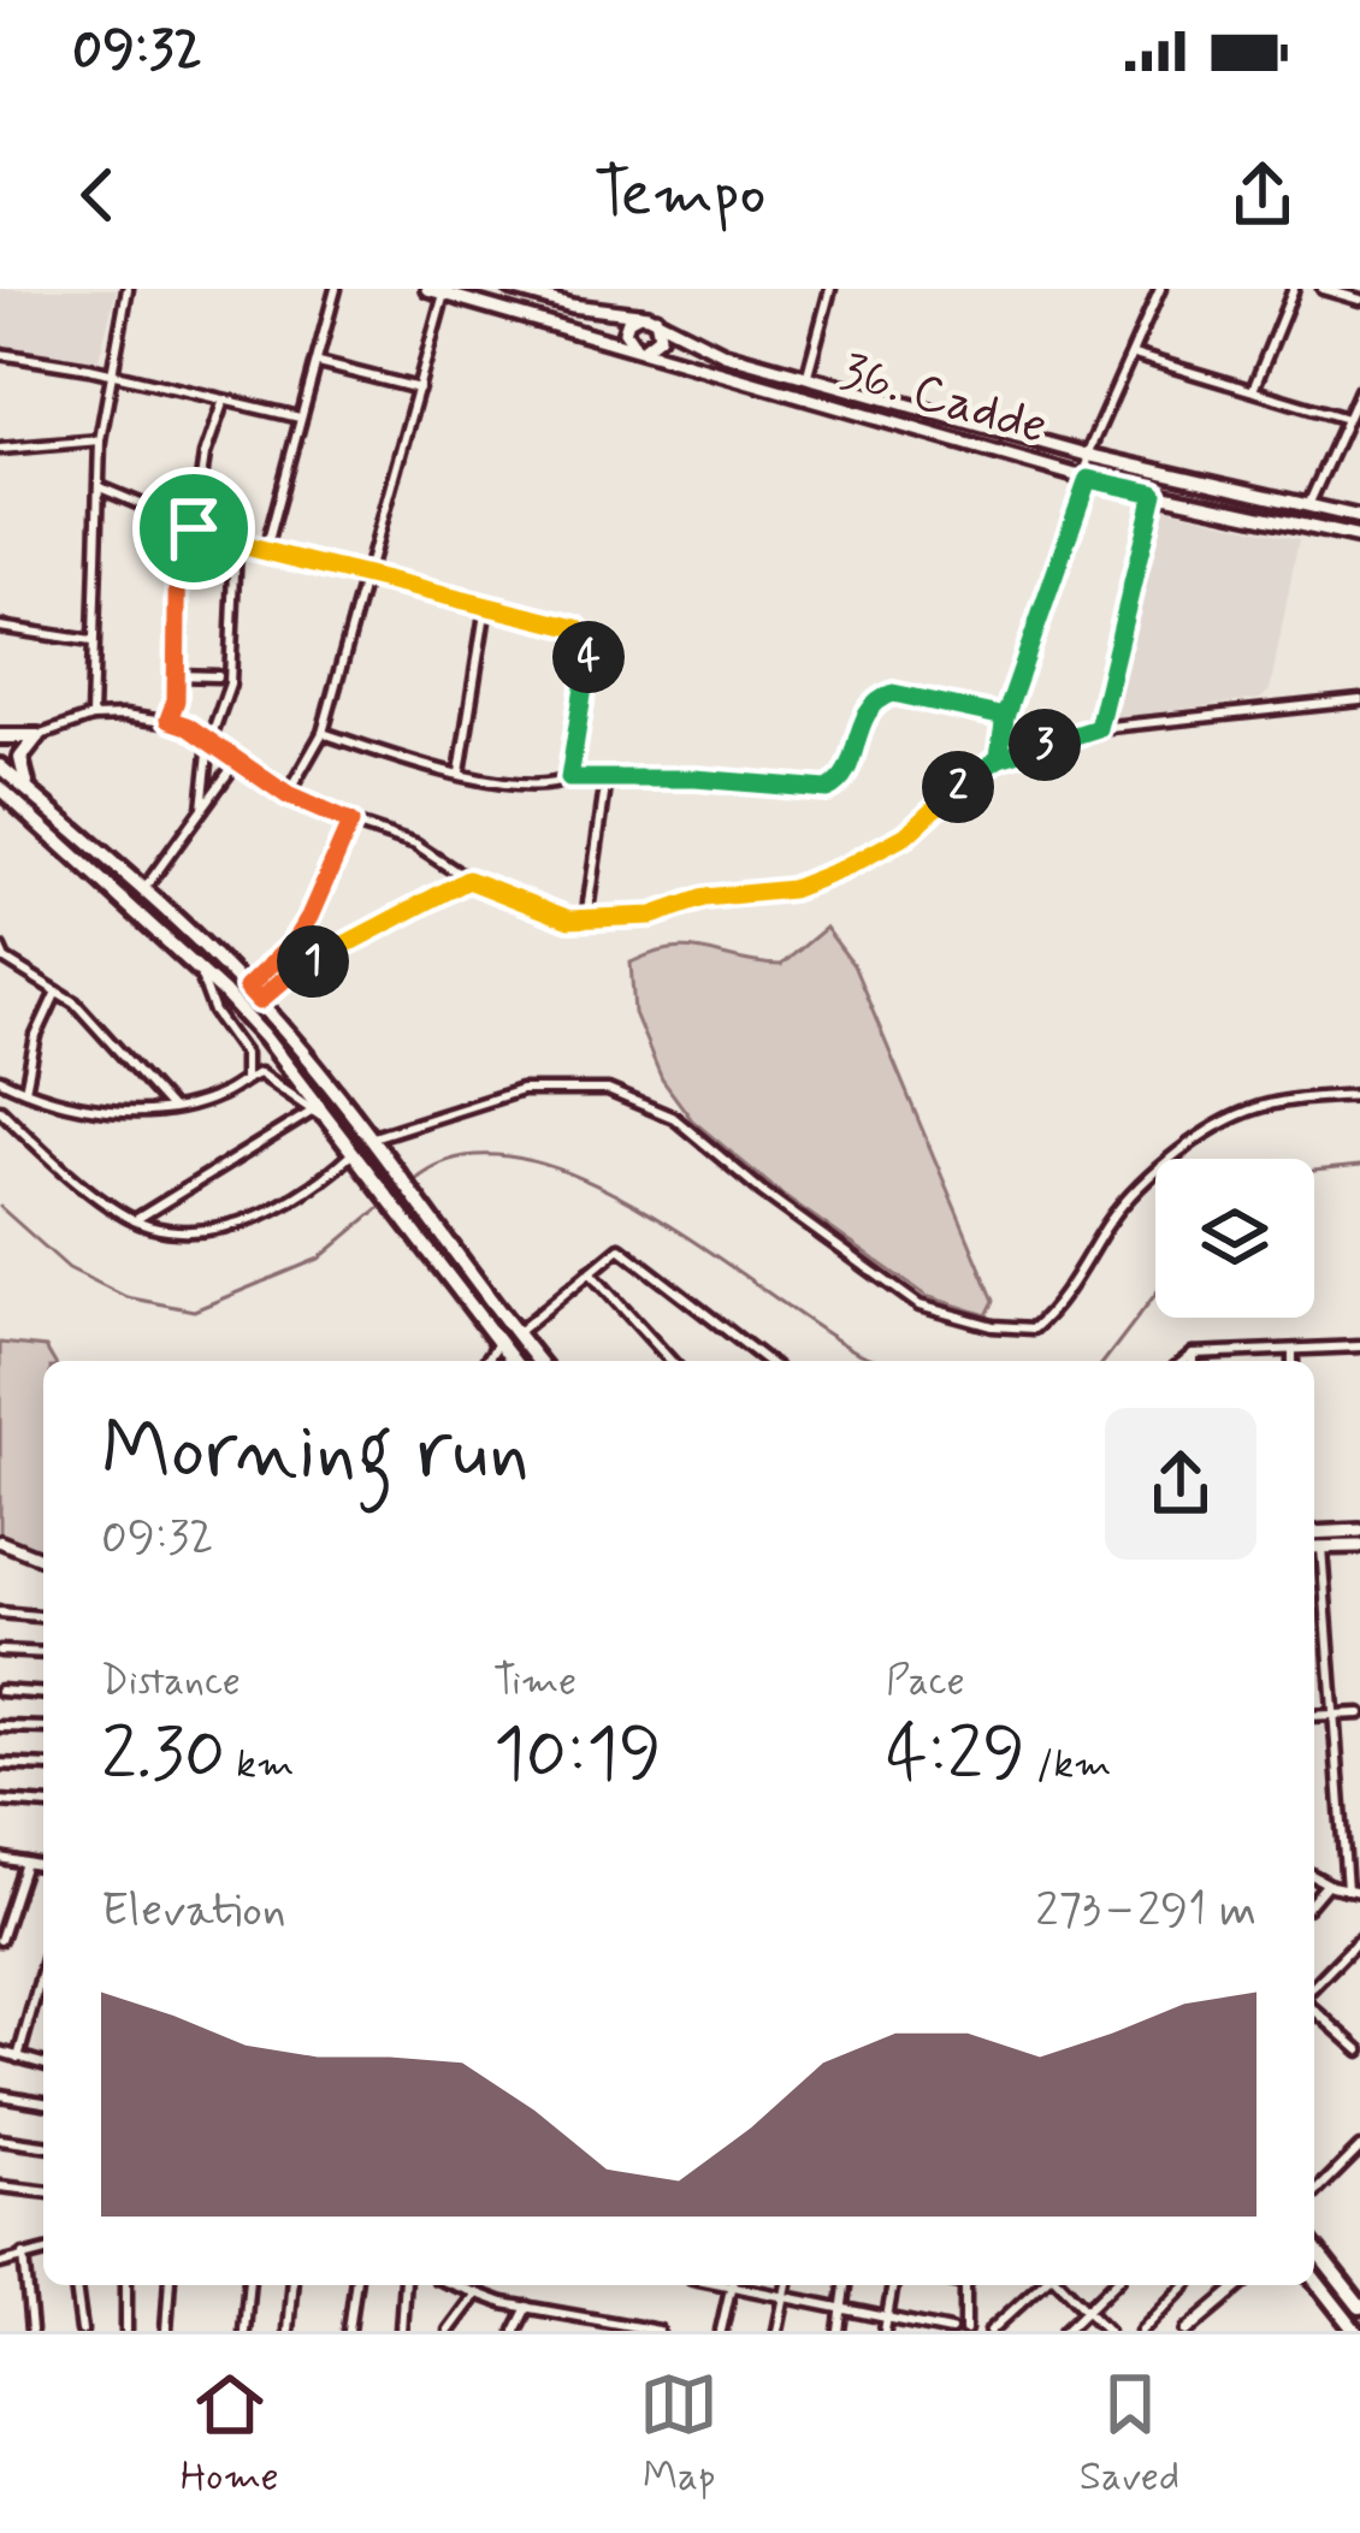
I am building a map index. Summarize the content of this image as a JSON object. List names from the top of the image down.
{
  "streets": {
    "main road": ["36. Cadde"]
  },
  "page": {
    "status": "09:32",
    "header": "Tempo",
    "pins": [
      "4",
      "3",
      "2",
      "1"
    ],
    "heading": ["Morning run", "09:32"],
    "stats": [
      ["Distance", "2.30 km"],
      ["Time", "10:19"],
      ["Pace", "4:29 /km"]
    ],
    "chart": ["Elevation", "273–291 m"],
    "tabs": ["Home", "Map", "Saved"]
  }
}
